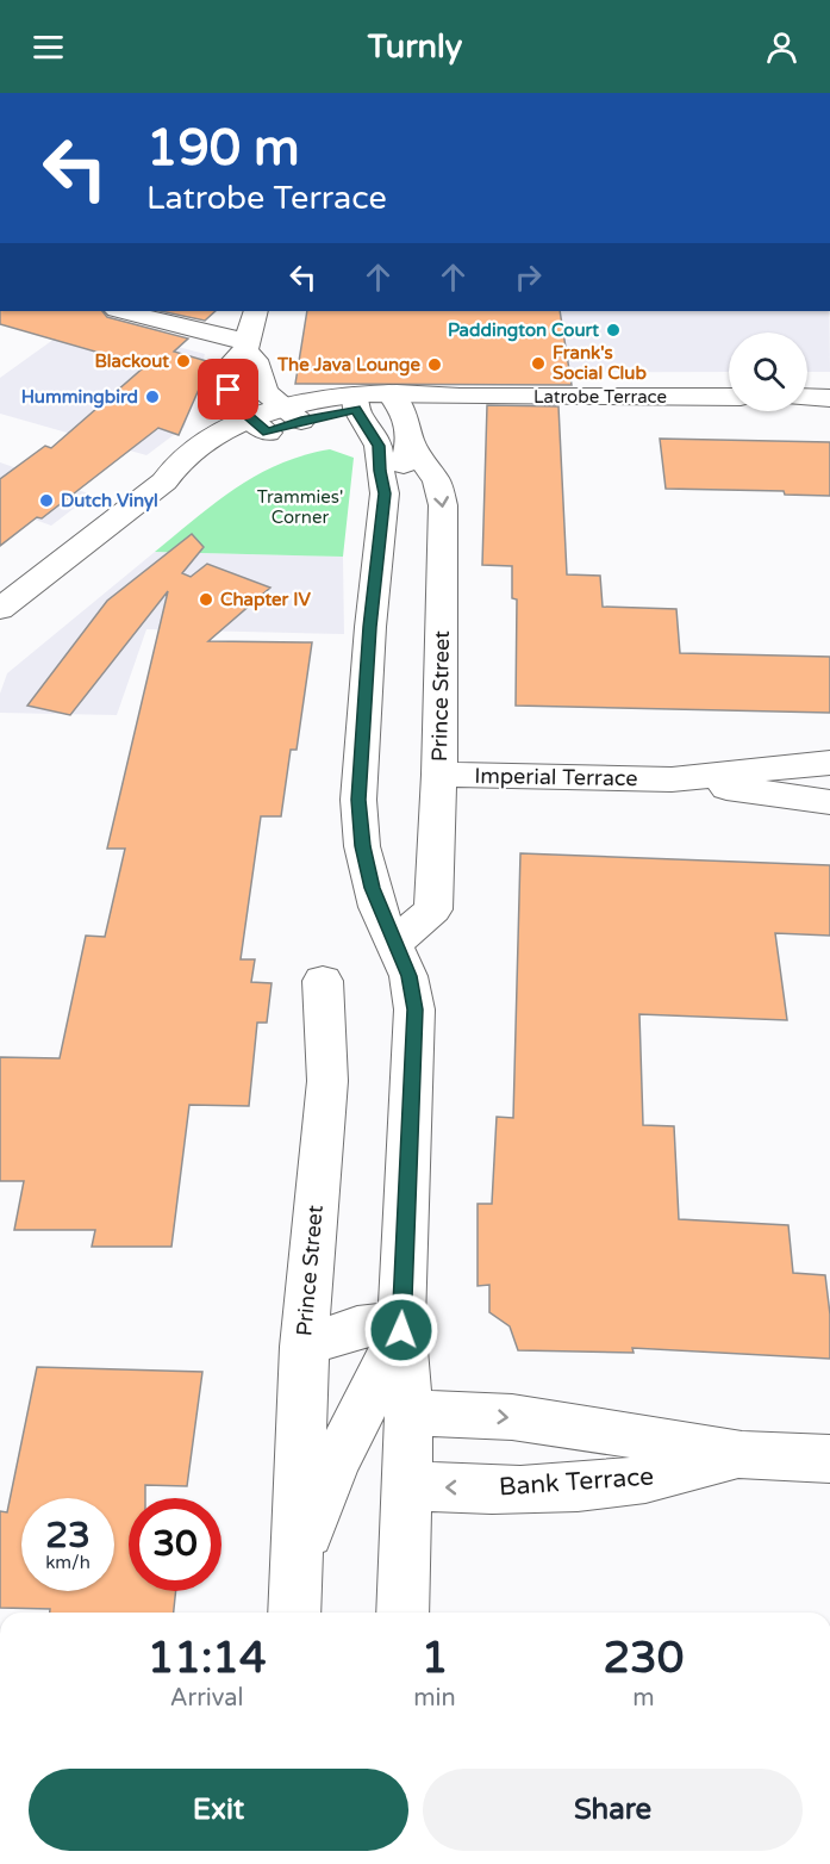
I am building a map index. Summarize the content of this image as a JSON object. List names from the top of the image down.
{
  "streets": {
    "street": [
      "Latrobe Terrace",
      "Prince Street",
      "Imperial Terrace",
      "Bank Terrace"
    ]
  },
  "crossings": [
    ["Latrobe Terrace", "Prince Street"],
    ["Prince Street", "Imperial Terrace"],
    ["Prince Street", "Bank Terrace"]
  ],
  "parks": ["Trammies' Corner"],
  "places": [
    "Paddington Court",
    "Blackout",
    "Frank's Social Club",
    "The Java Lounge",
    "Hummingbird",
    "Dutch Vinyl",
    "Chapter IV"
  ],
  "page": {
    "header": "Turnly",
    "turn": ["190 m", "Latrobe Terrace"],
    "speed": "23 km/h",
    "limit": "30",
    "eta": [
      "11:14",
      "Arrival",
      "1",
      "min",
      "230",
      "m"
    ],
    "buttons": ["Exit", "Share"]
  }
}
